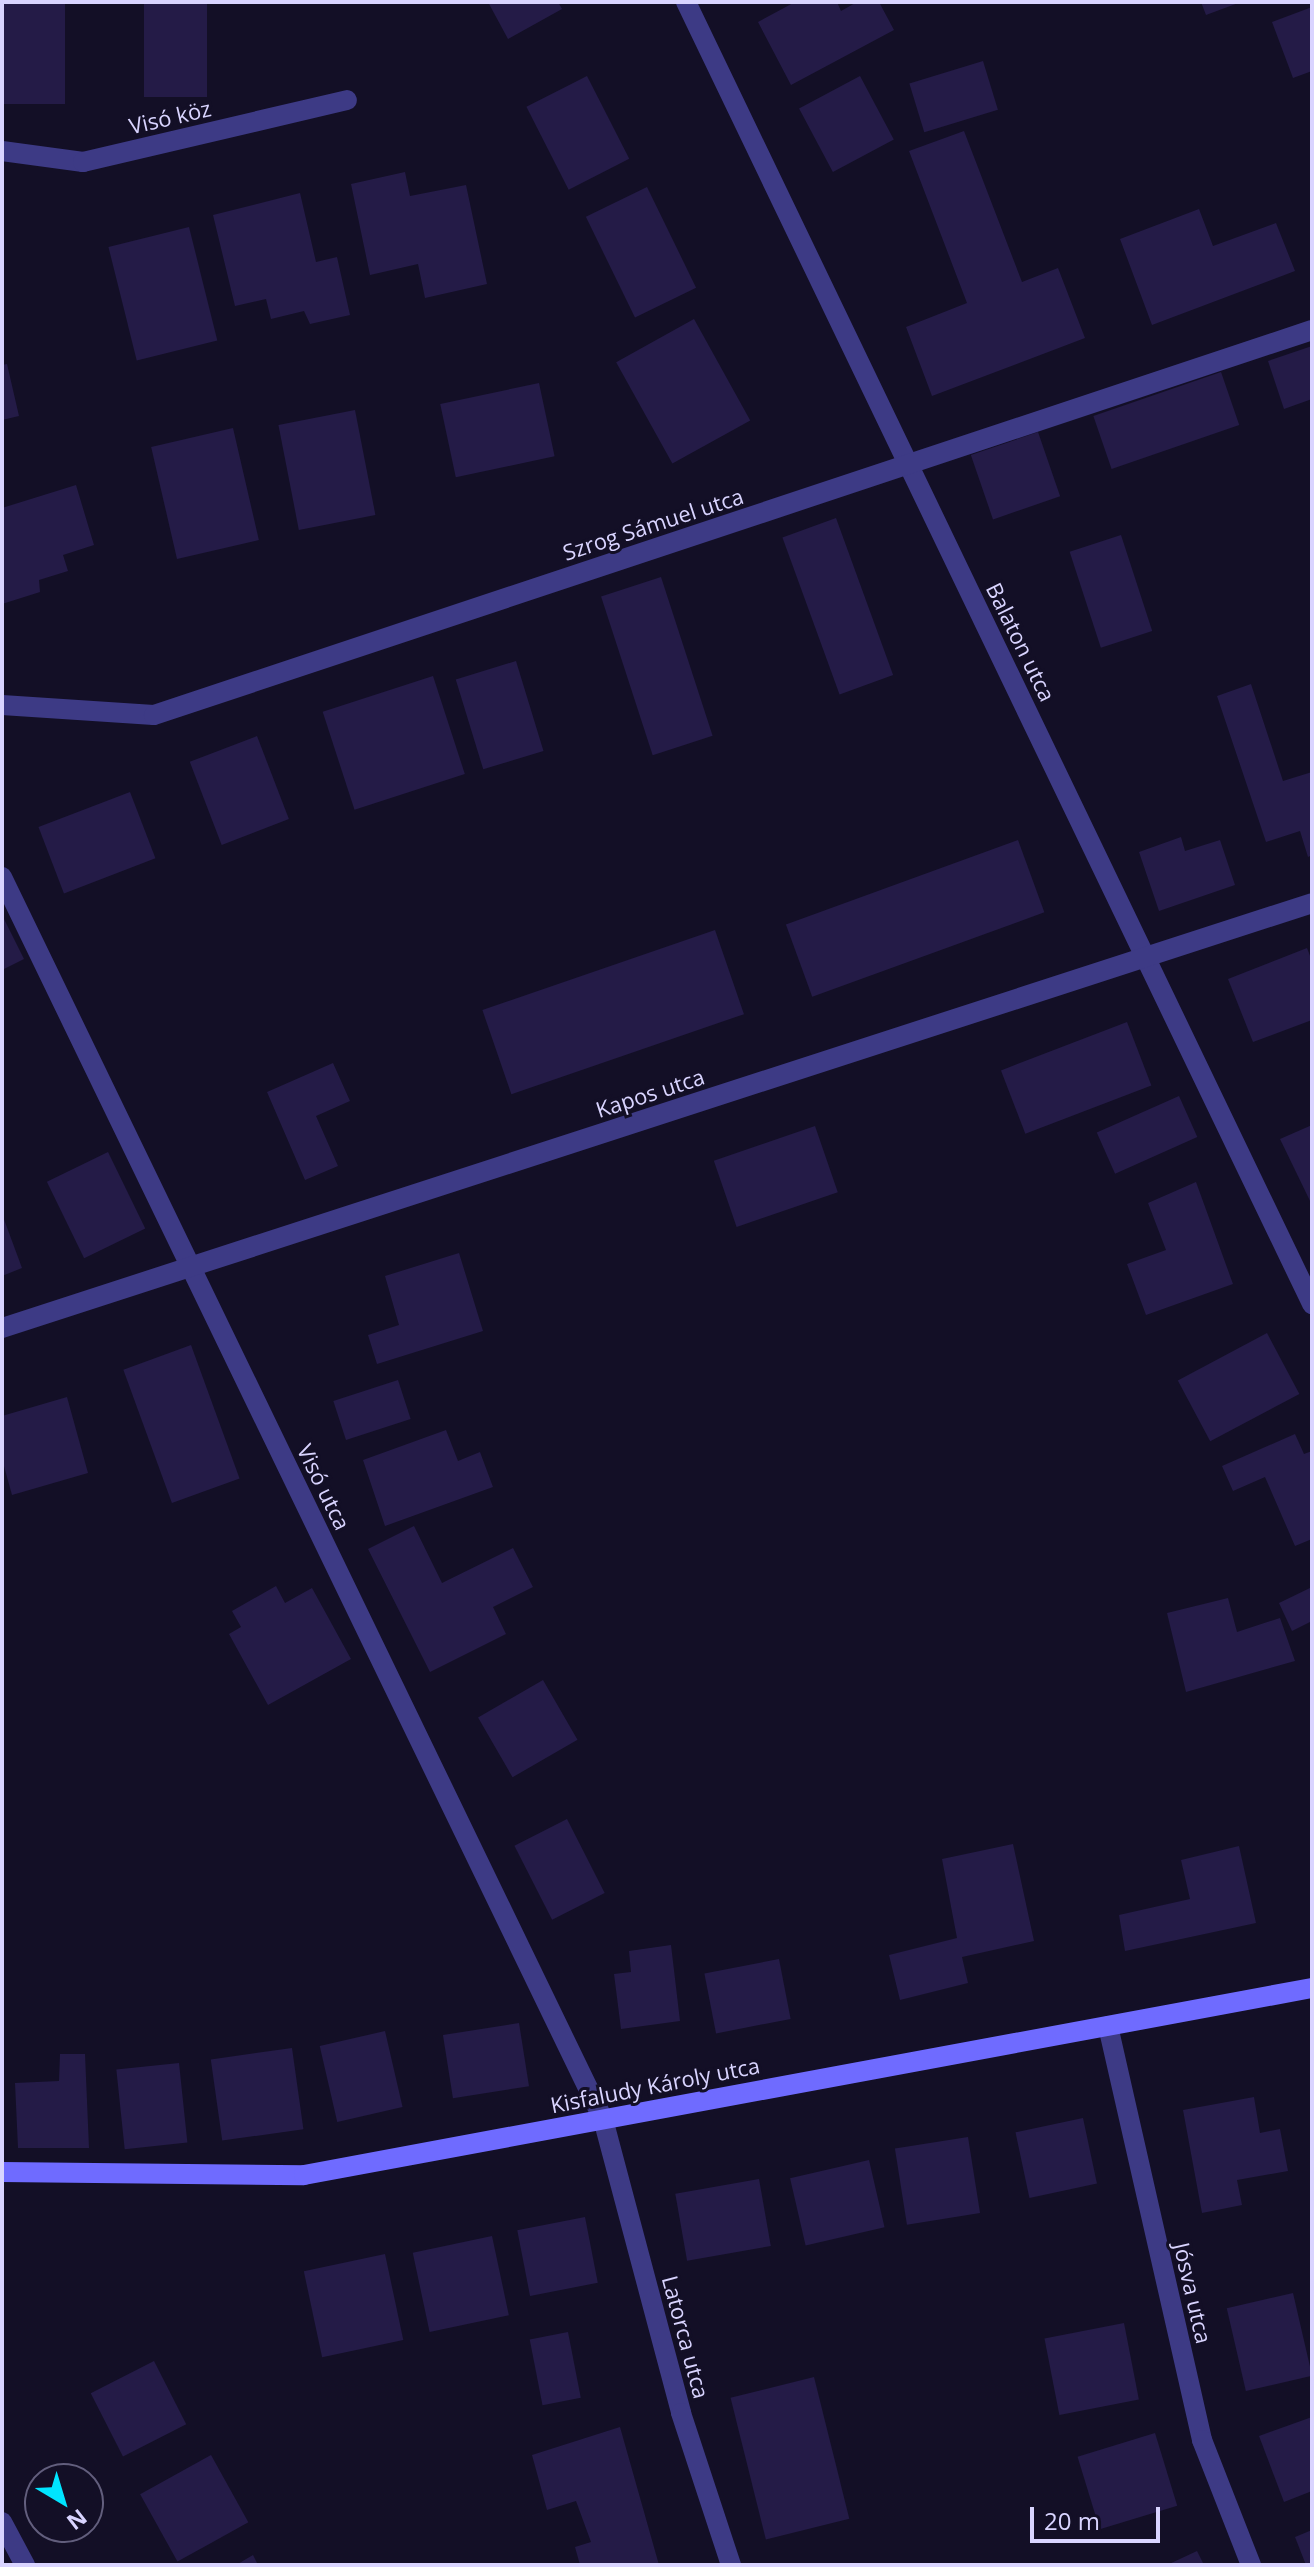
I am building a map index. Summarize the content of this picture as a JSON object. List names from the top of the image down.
{
  "streets": {
    "main road": ["Kisfaludy Károly utca"],
    "street": [
      "Visó köz",
      "Szrog Sámuel utca",
      "Balaton utca",
      "Kapos utca",
      "Visó utca",
      "Jósva utca",
      "Latorca utca"
    ]
  },
  "crossings": [
    ["Szrog Sámuel utca", "Balaton utca"],
    ["Balaton utca", "Kapos utca"],
    ["Kapos utca", "Visó utca"],
    ["Visó utca", "Kisfaludy Károly utca"],
    ["Visó utca", "Latorca utca"],
    ["Kisfaludy Károly utca", "Jósva utca"],
    ["Kisfaludy Károly utca", "Latorca utca"]
  ],
  "scale_bar": "20 m",
  "north": "bottom right"
}
